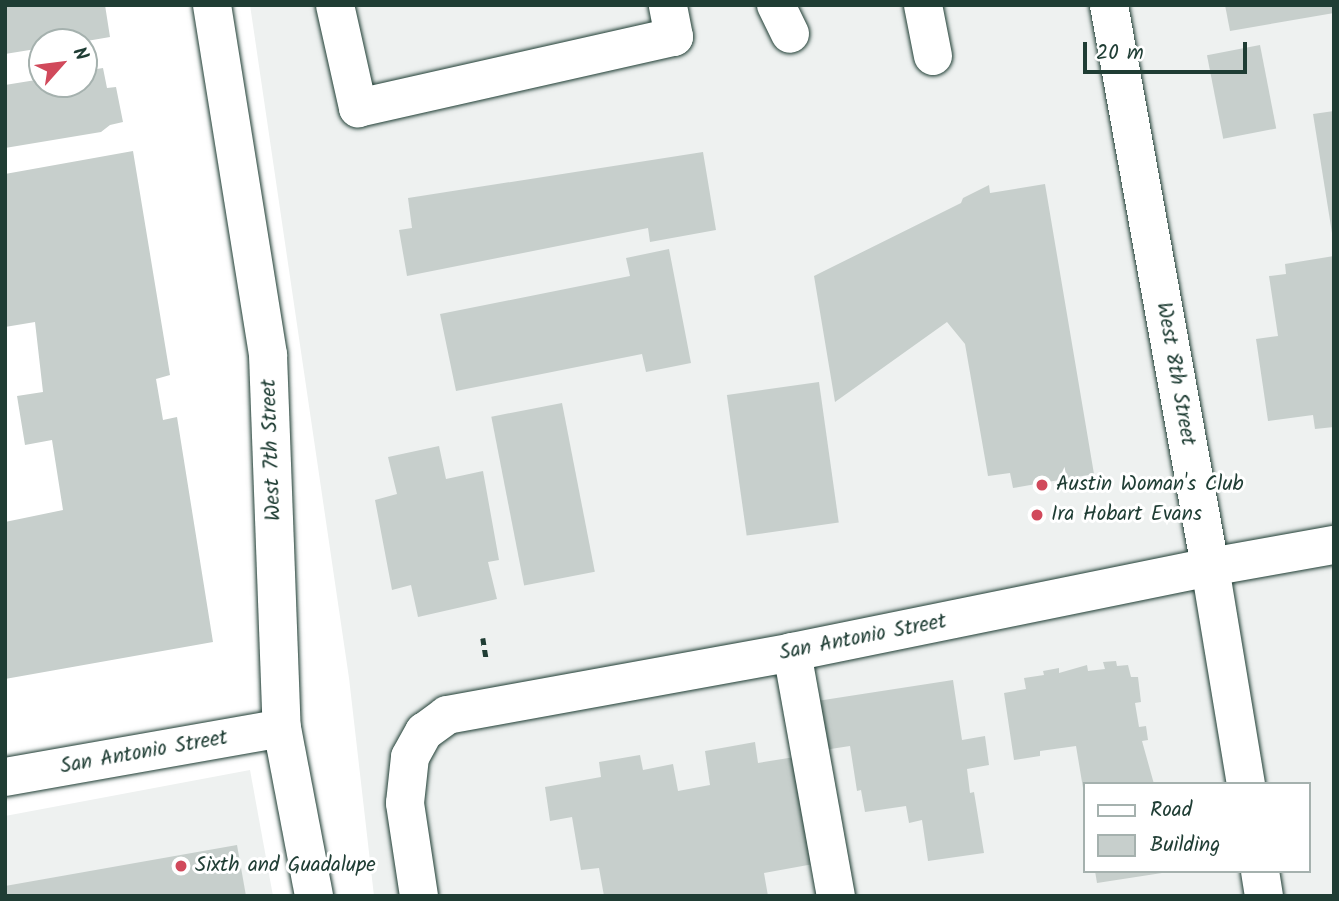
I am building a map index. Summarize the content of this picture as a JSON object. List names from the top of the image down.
{
  "streets": {
    "street": ["West 8th Street", "West 7th Street", "San Antonio Street"]
  },
  "crossings": [
    ["West 8th Street", "San Antonio Street"],
    ["West 7th Street", "San Antonio Street"]
  ],
  "places": ["Austin Woman's Club", "Ira Hobart Evans", "Sixth and Guadalupe"],
  "legend": ["Road", "Building"],
  "scale_bar": "20 m",
  "north": "top right"
}
